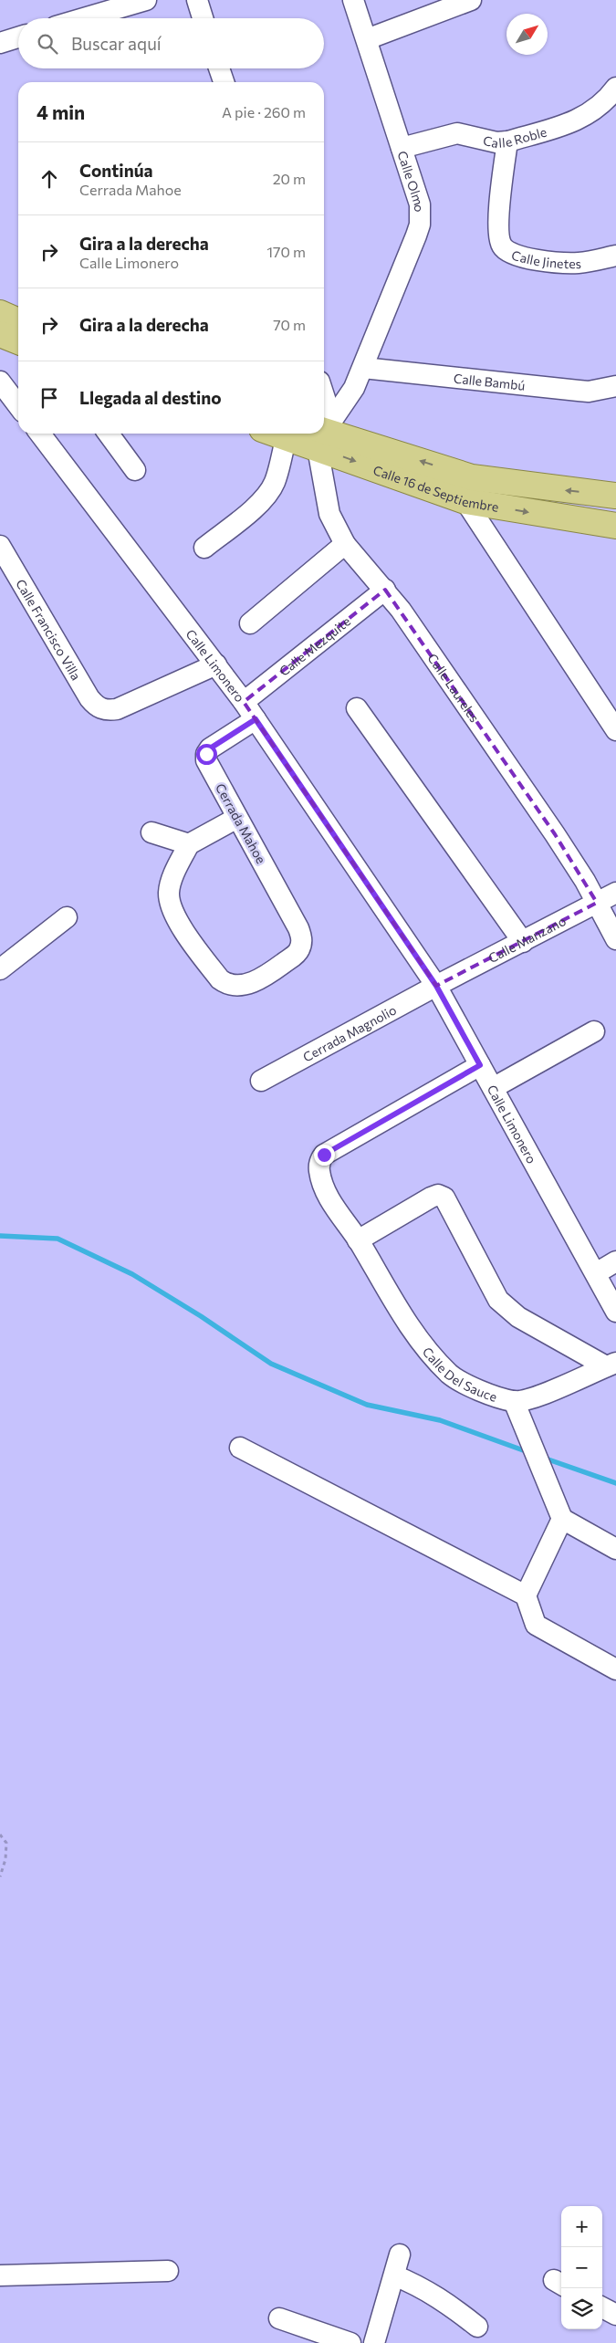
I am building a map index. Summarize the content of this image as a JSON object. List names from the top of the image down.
{
  "streets": {
    "main road": ["Calle 16 de Septiembre"],
    "street": [
      "Calle Roble",
      "Calle Olmo",
      "Calle Jinetes",
      "Calle Bambú",
      "Calle Francisco Villa",
      "Calle Mezquite",
      "Calle Limonero",
      "Calle Laureles",
      "Cerrada Mahoe",
      "Calle Manzano",
      "Cerrada Magnolio",
      "Calle Del Sauce"
    ]
  },
  "crossings": [
    ["Calle Roble", "Calle Olmo"],
    ["Calle Roble", "Calle Jinetes"],
    ["Calle Olmo", "Calle Bambú"],
    ["Calle Francisco Villa", "Calle Limonero"],
    ["Calle Mezquite", "Calle Limonero"],
    ["Calle Mezquite", "Calle Laureles"],
    ["Calle Limonero", "Cerrada Mahoe"],
    ["Calle Limonero", "Calle Manzano"],
    ["Calle Limonero", "Cerrada Magnolio"],
    ["Calle Limonero", "Calle Del Sauce"],
    ["Calle Laureles", "Calle Manzano"],
    ["Calle Manzano", "Cerrada Magnolio"]
  ],
  "north": "top right",
  "page": {
    "search": "Buscar aquí",
    "heading": ["4 min", "A pie · 260 m"],
    "list": [
      ["Continúa", "Cerrada Mahoe", "20 m"],
      ["Gira a la derecha", "Calle Limonero", "170 m"],
      ["Gira a la derecha", "70 m"],
      "Llegada al destino"
    ],
    "map_buttons": ["+", "−"]
  }
}
